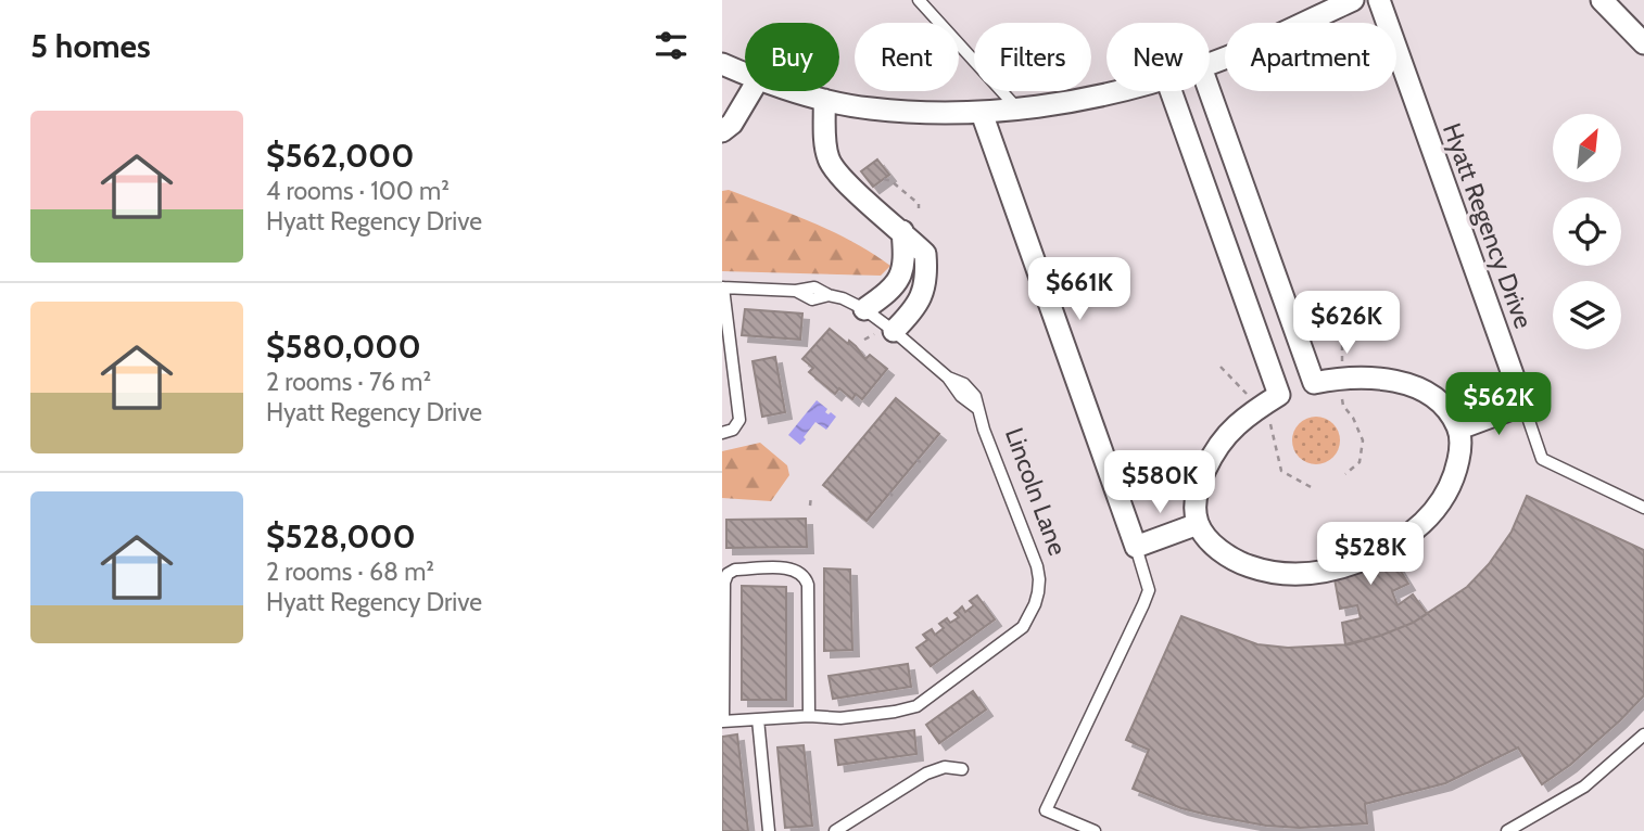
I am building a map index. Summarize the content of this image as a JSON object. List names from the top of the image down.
{
  "streets": {
    "street": ["Hyatt Regency Drive"],
    "lane": ["Lincoln Lane"]
  },
  "north": "top right",
  "page": {
    "heading": "5 homes",
    "chip": [
      "Buy",
      "Rent",
      "Filters",
      "New",
      "Apartment"
    ],
    "list": [
      {
        "name": "$562,000",
        "note": "4 rooms · 100 m² · Hyatt Regency Drive"
      },
      {
        "name": "$580,000",
        "note": "2 rooms · 76 m² · Hyatt Regency Drive"
      },
      {
        "name": "$528,000",
        "note": "2 rooms · 68 m² · Hyatt Regency Drive"
      }
    ],
    "price": [
      "$661K",
      "$626K",
      "$562K",
      "$580K",
      "$528K"
    ]
  }
}
